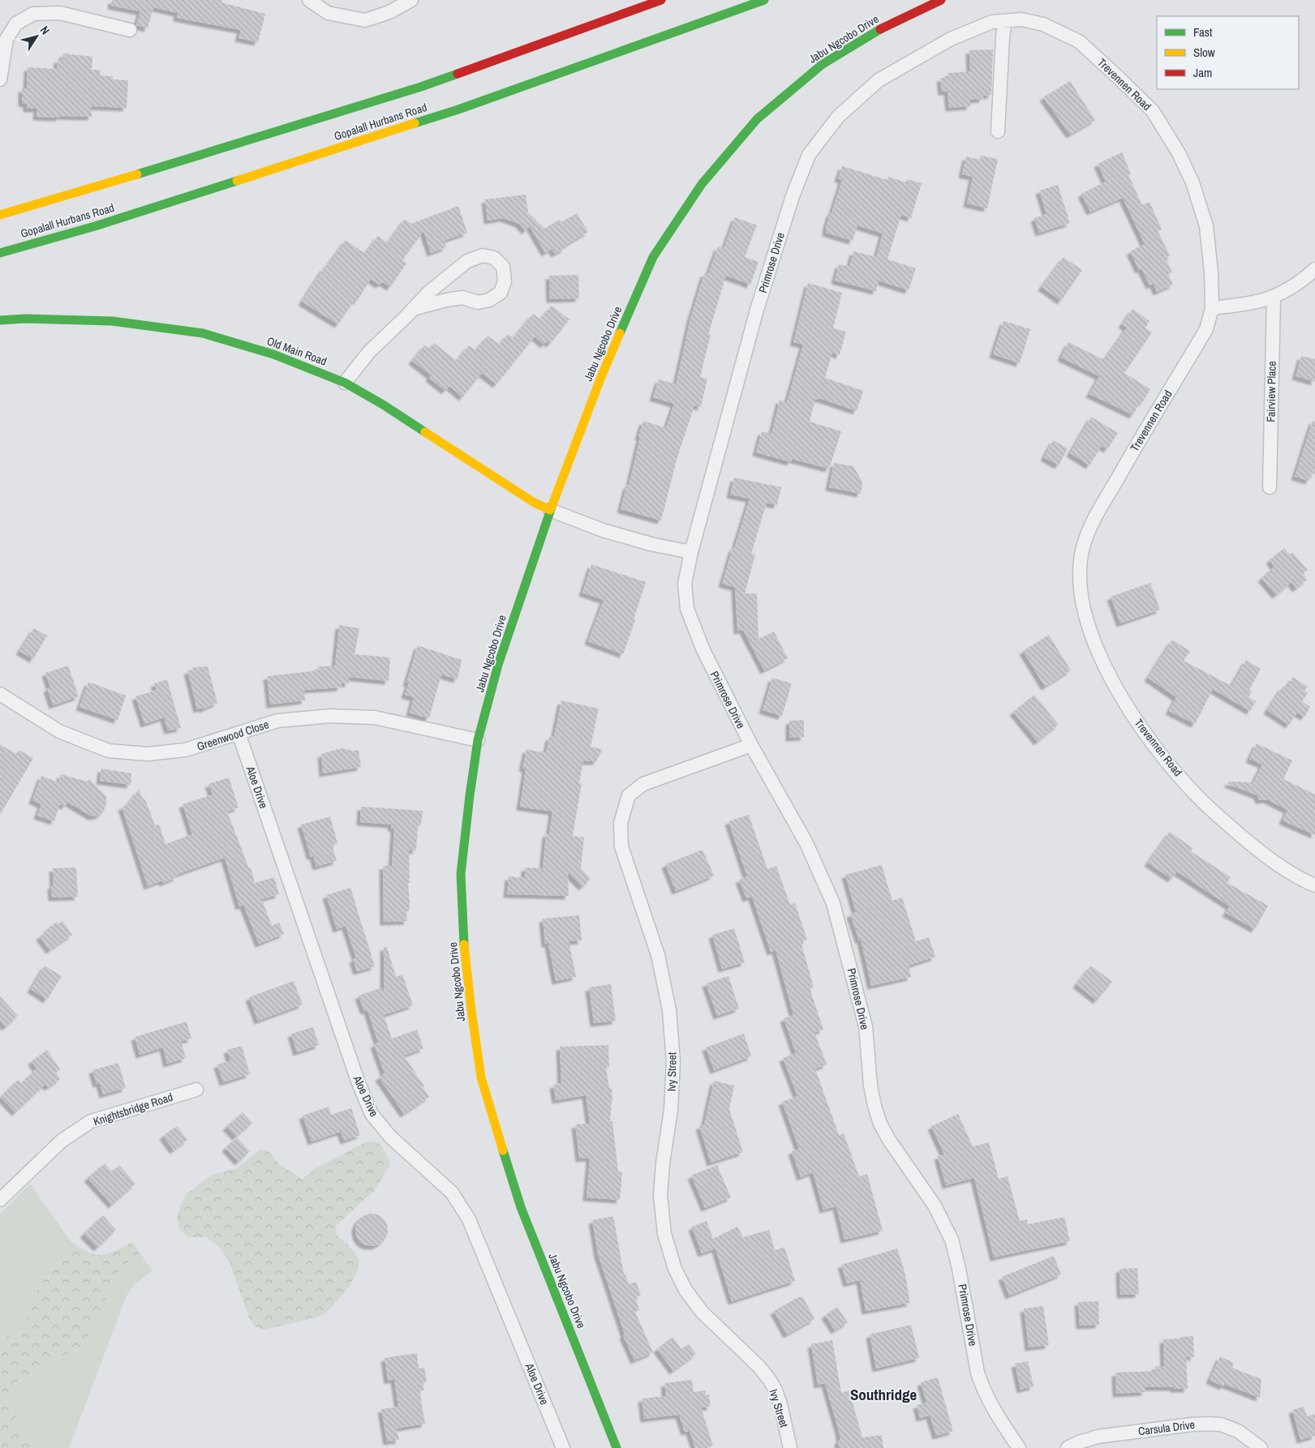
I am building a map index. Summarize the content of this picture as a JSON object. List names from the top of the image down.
{
  "streets": {
    "main road": ["Jabu Ngcobo Drive", "Gopalall Hurbans Road", "Old Main Road"],
    "street": [
      "Trevennen Road",
      "Primrose Drive",
      "Fairview Place",
      "Greenwood Close",
      "Aloe Drive",
      "Ivy Street",
      "Knightsbridge Road",
      "Carsula Drive"
    ]
  },
  "crossings": [
    ["Jabu Ngcobo Drive", "Old Main Road"],
    ["Jabu Ngcobo Drive", "Greenwood Close"],
    ["Trevennen Road", "Primrose Drive"],
    ["Primrose Drive", "Ivy Street"],
    ["Greenwood Close", "Aloe Drive"]
  ],
  "districts": ["Southridge"],
  "legend": ["Fast", "Slow", "Jam"],
  "north": "top right"
}
